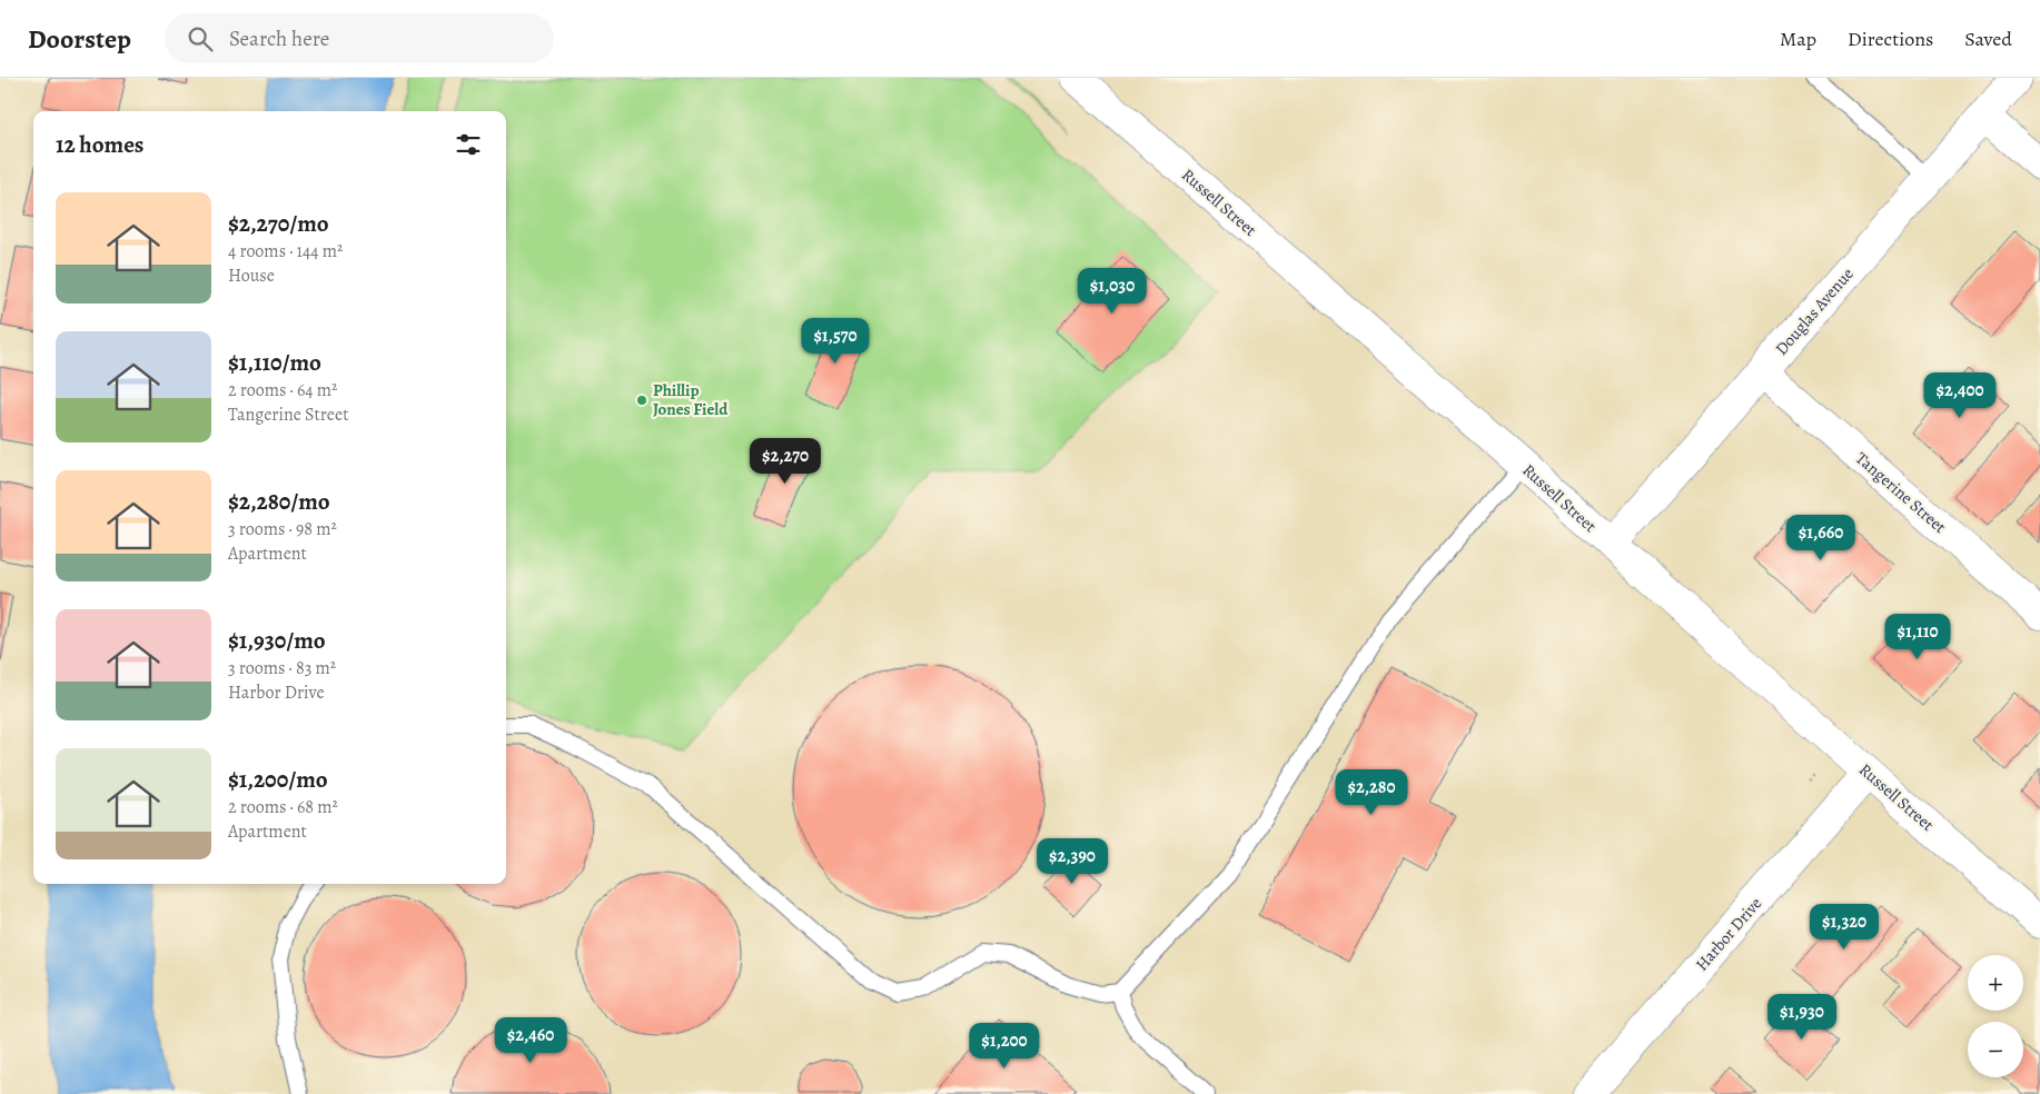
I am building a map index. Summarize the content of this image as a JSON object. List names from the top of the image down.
{
  "streets": {
    "street": [
      "Russell Street",
      "Douglas Avenue",
      "Tangerine Street",
      "Harbor Drive"
    ]
  },
  "crossings": [
    ["Russell Street", "Douglas Avenue"],
    ["Russell Street", "Harbor Drive"],
    ["Douglas Avenue", "Tangerine Street"]
  ],
  "places": ["Phillip Jones Field"],
  "page": {
    "header": "Doorstep",
    "search": "Search here",
    "nav": ["Map", "Directions", "Saved"],
    "heading": "12 homes",
    "list": [
      {
        "name": "$2,270/mo",
        "note": "4 rooms · 144 m² · House"
      },
      {
        "name": "$1,110/mo",
        "note": "2 rooms · 64 m² · Tangerine Street"
      },
      {
        "name": "$2,280/mo",
        "note": "3 rooms · 98 m² · Apartment"
      },
      {
        "name": "$1,930/mo",
        "note": "3 rooms · 83 m² · Harbor Drive"
      },
      {
        "name": "$1,200/mo",
        "note": "2 rooms · 68 m² · Apartment"
      }
    ],
    "price": [
      "$1,030",
      "$1,570",
      "$2,400",
      "$2,270",
      "$1,660",
      "$1,110",
      "$2,280",
      "$2,390",
      "$1,320",
      "$1,930",
      "$2,460",
      "$1,200"
    ],
    "map_buttons": ["+", "−"]
  }
}
